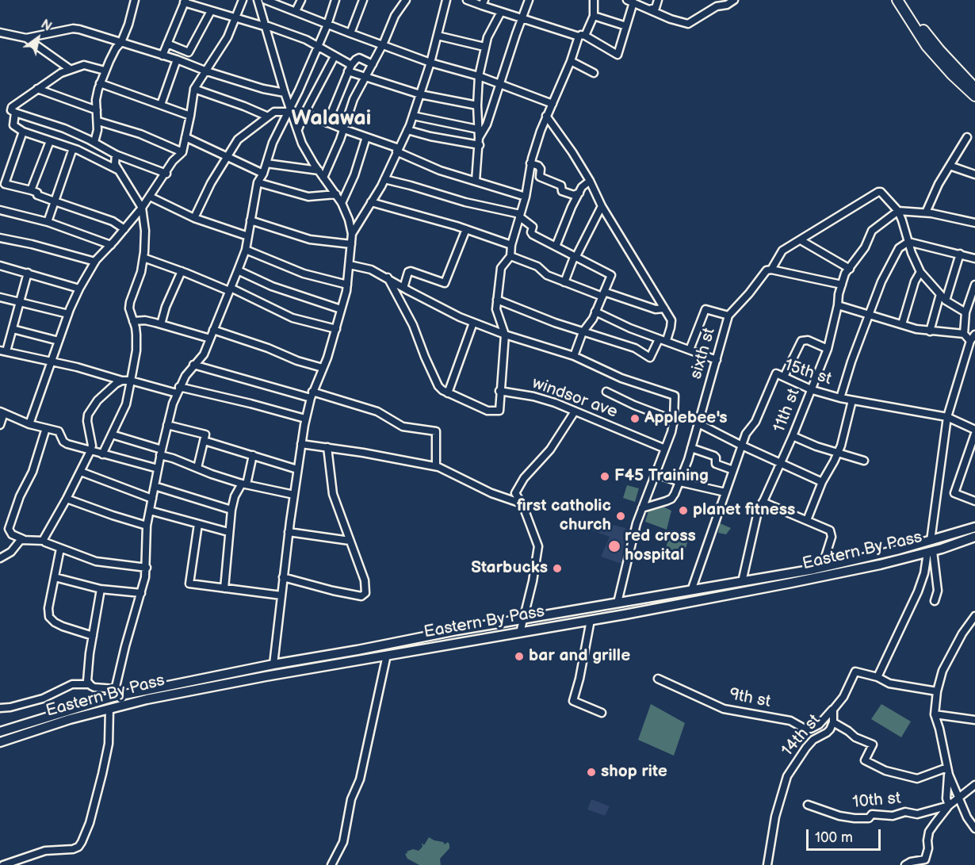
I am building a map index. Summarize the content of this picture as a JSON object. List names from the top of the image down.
{
  "streets": {
    "main road": ["Eastern By Pass"],
    "street": [
      "sixth st",
      "15th st",
      "windsor ave",
      "11th st",
      "9th st",
      "14th st",
      "10th st"
    ]
  },
  "crossings": [
    ["sixth st", "11th st"],
    ["15th st", "11th st"],
    ["15th st", "Eastern By Pass"],
    ["11th st", "Eastern By Pass"],
    ["9th st", "14th st"]
  ],
  "districts": ["Walawai"],
  "places": [
    "Applebee's",
    "F45 Training",
    "planet fitness",
    "first catholic church",
    "red cross hospital",
    "Starbucks",
    "bar and grille",
    "shop rite"
  ],
  "scale_bar": "100 m",
  "north": "top right"
}
